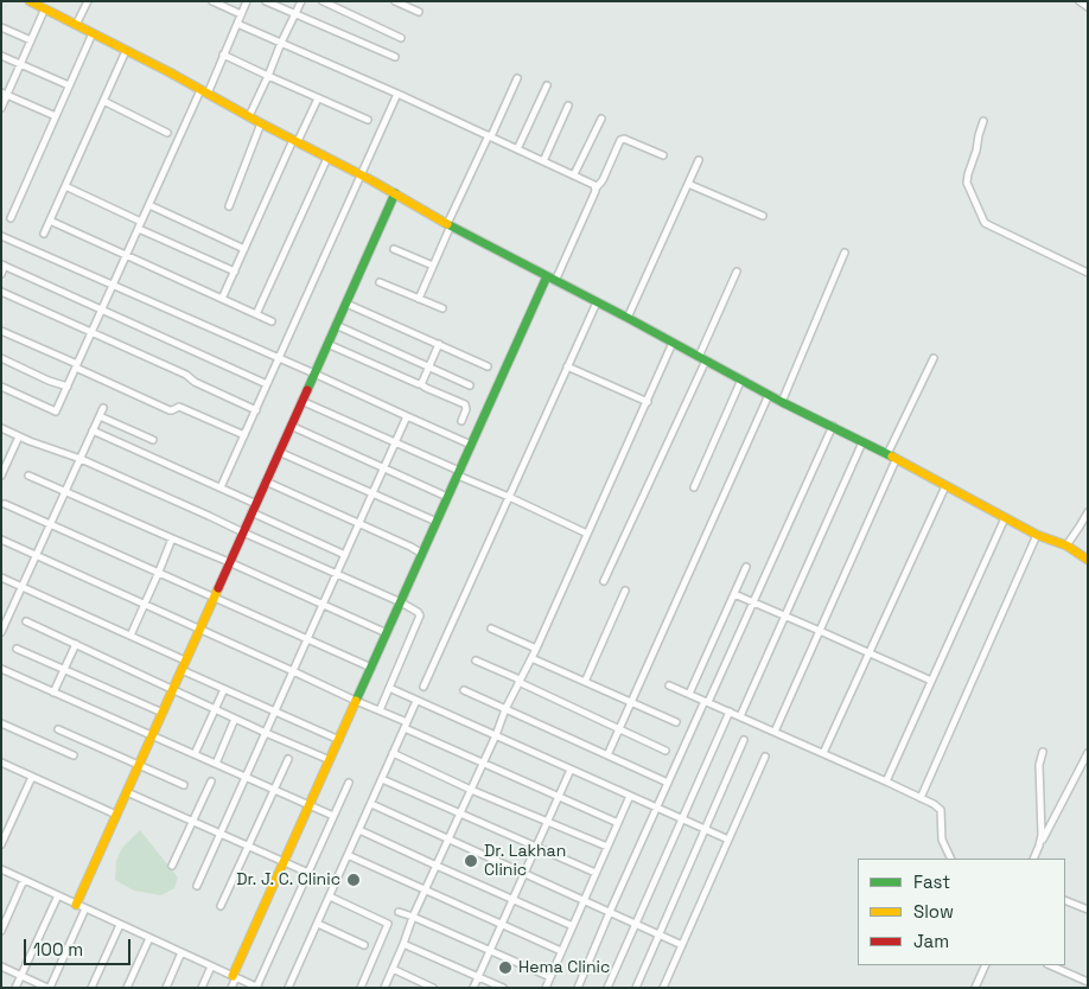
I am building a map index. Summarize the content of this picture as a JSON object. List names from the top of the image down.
{
  "places": ["Dr. Lakhan Clinic", "Dr. J. C. Clinic", "Hema Clinic"],
  "legend": ["Fast", "Slow", "Jam"],
  "scale_bar": "100 m"
}
